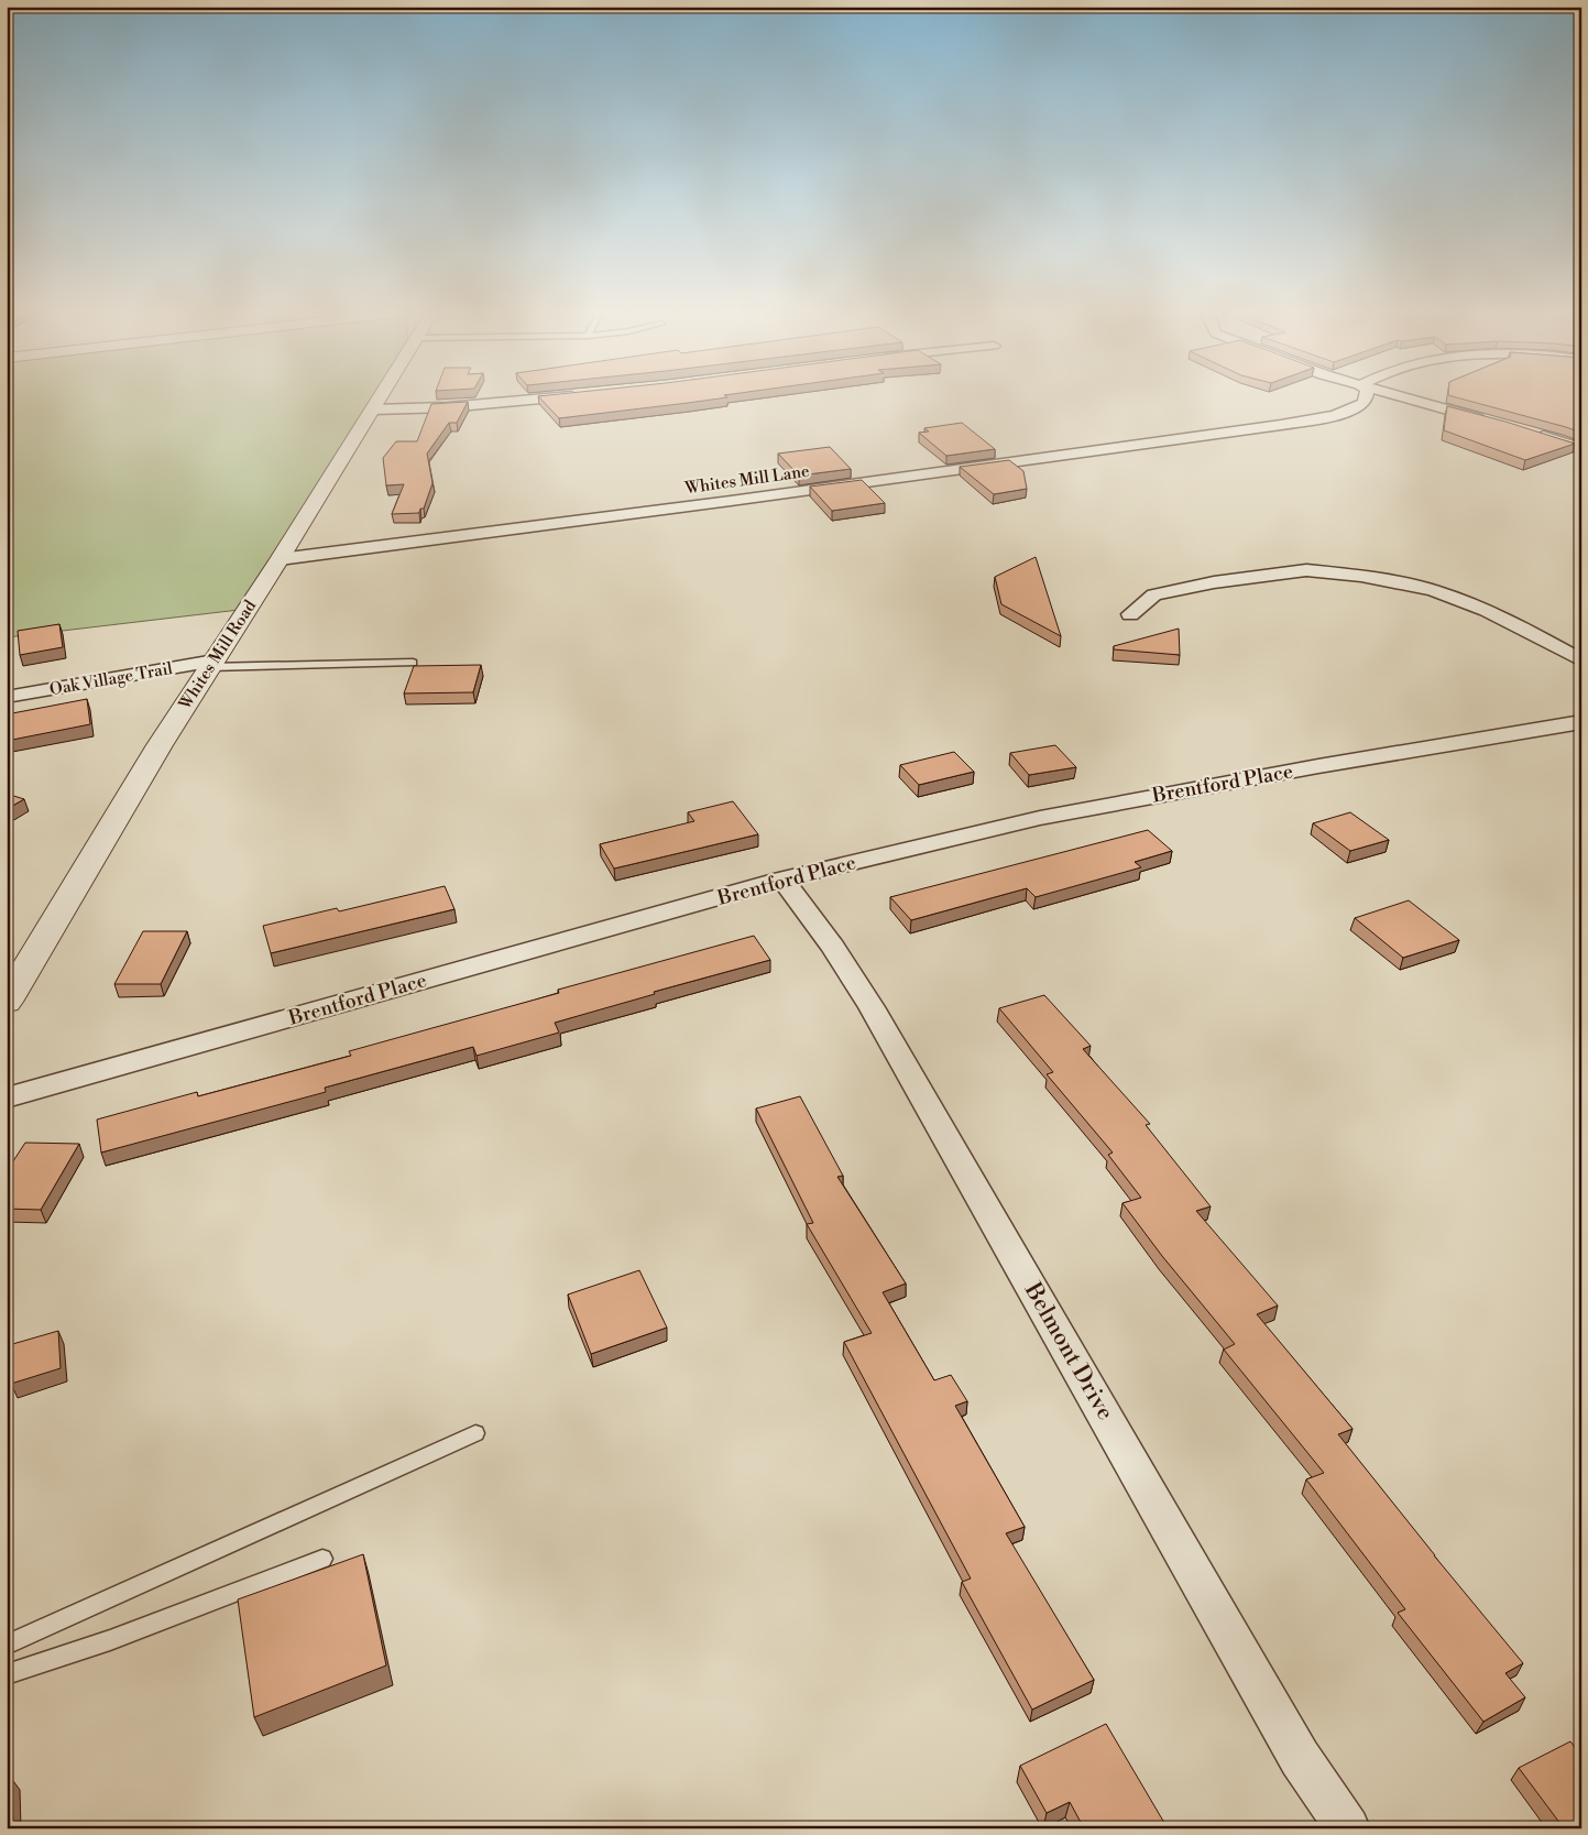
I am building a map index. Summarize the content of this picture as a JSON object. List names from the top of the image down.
{
  "streets": {
    "street": [
      "Whites Mill Lane",
      "Whites Mill Road",
      "Oak Village Trail",
      "Brentford Place",
      "Belmont Drive"
    ]
  },
  "crossings": [
    ["Whites Mill Lane", "Whites Mill Road"],
    ["Whites Mill Road", "Oak Village Trail"],
    ["Brentford Place", "Belmont Drive"]
  ]
}
